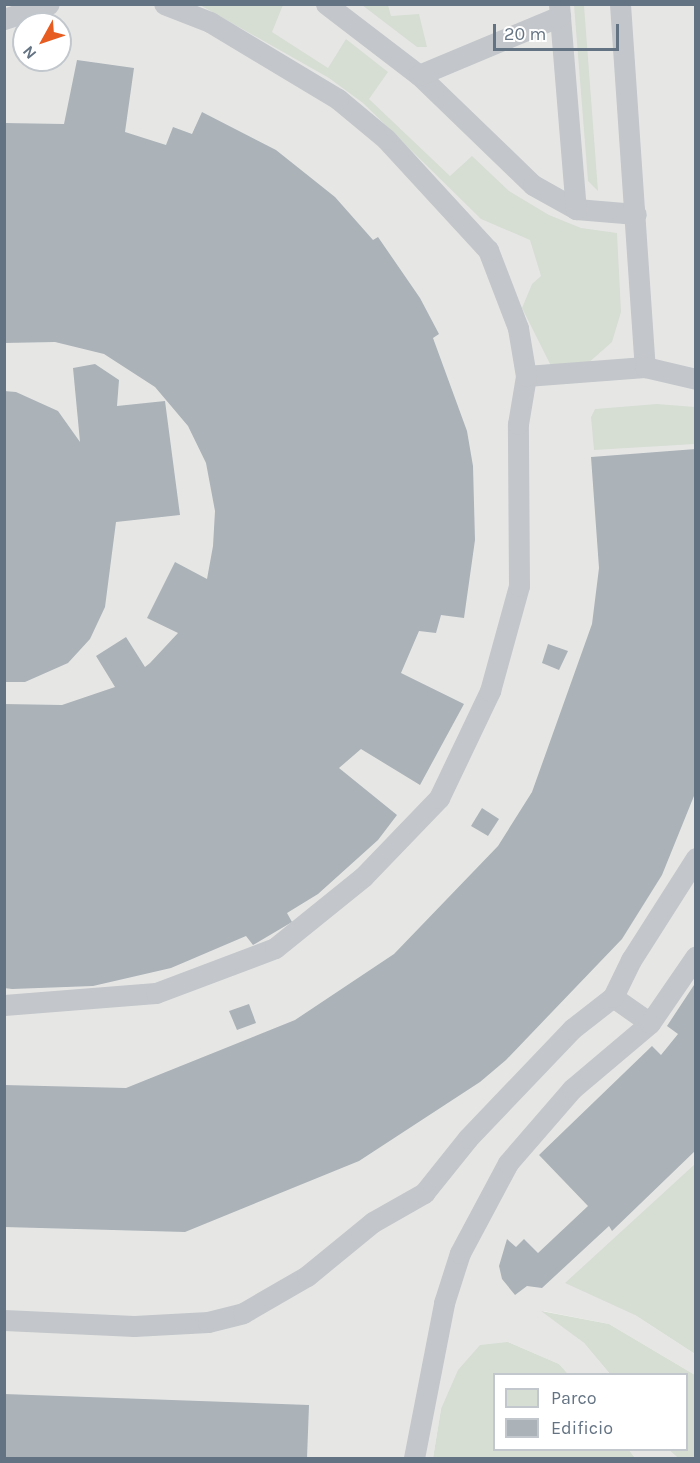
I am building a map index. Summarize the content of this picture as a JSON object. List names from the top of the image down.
{
  "legend": ["Parco", "Edificio"],
  "scale_bar": "20 m",
  "north": "bottom left"
}
